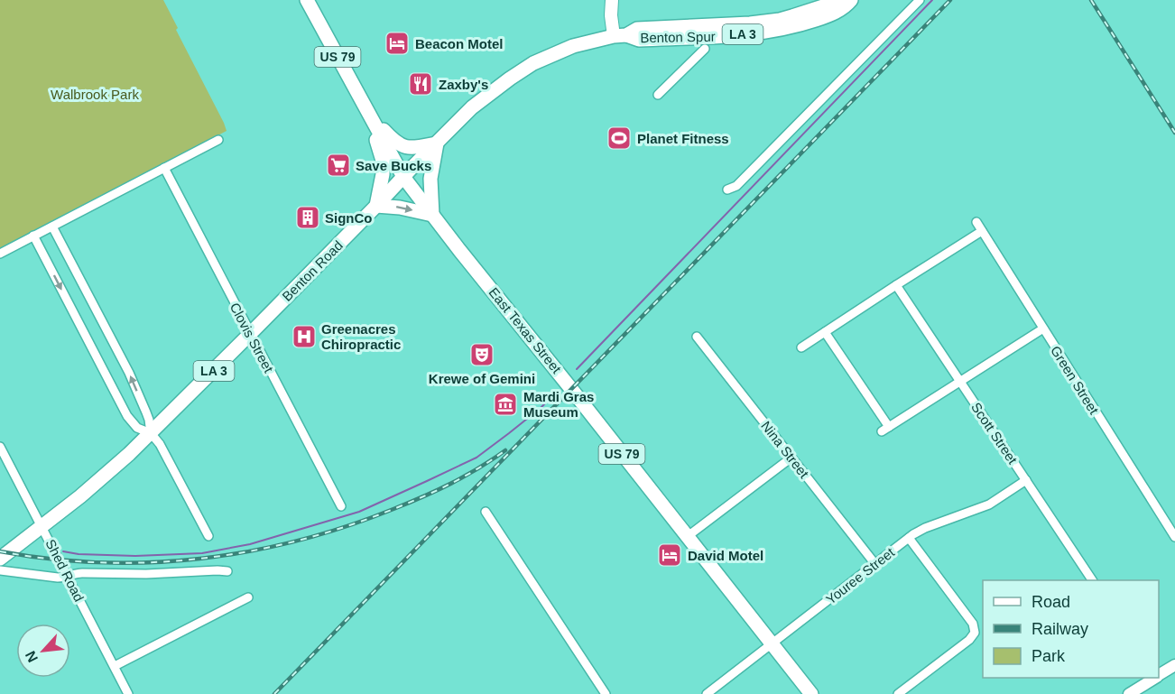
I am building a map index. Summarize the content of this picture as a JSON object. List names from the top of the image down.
{
  "streets": {
    "main road": [
      "LA 3",
      "Benton Spur",
      "US 79",
      "Benton Road",
      "East Texas Street"
    ],
    "street": [
      "Clovis Street",
      "Green Street",
      "Scott Street",
      "Nina Street",
      "Shed Road",
      "Youree Street"
    ]
  },
  "crossings": [
    ["Benton Spur", "Benton Road"],
    ["Benton Road", "East Texas Street"],
    ["Benton Road", "Clovis Street"],
    ["Benton Road", "Shed Road"],
    ["East Texas Street", "Youree Street"],
    ["Scott Street", "Youree Street"],
    ["Nina Street", "Youree Street"]
  ],
  "parks": ["Walbrook Park"],
  "places": {
    "hotel": ["Beacon Motel", "David Motel"],
    "restaurant": ["Zaxby's"],
    "sports": ["Planet Fitness"],
    "supermarket": ["Save Bucks"],
    "building": ["SignCo"],
    "hospital": ["Greenacres Chiropractic"],
    "theatre": ["Krewe of Gemini"],
    "museum": ["Mardi Gras Museum"]
  },
  "legend": ["Road", "Railway", "Park"],
  "north": "bottom left"
}
